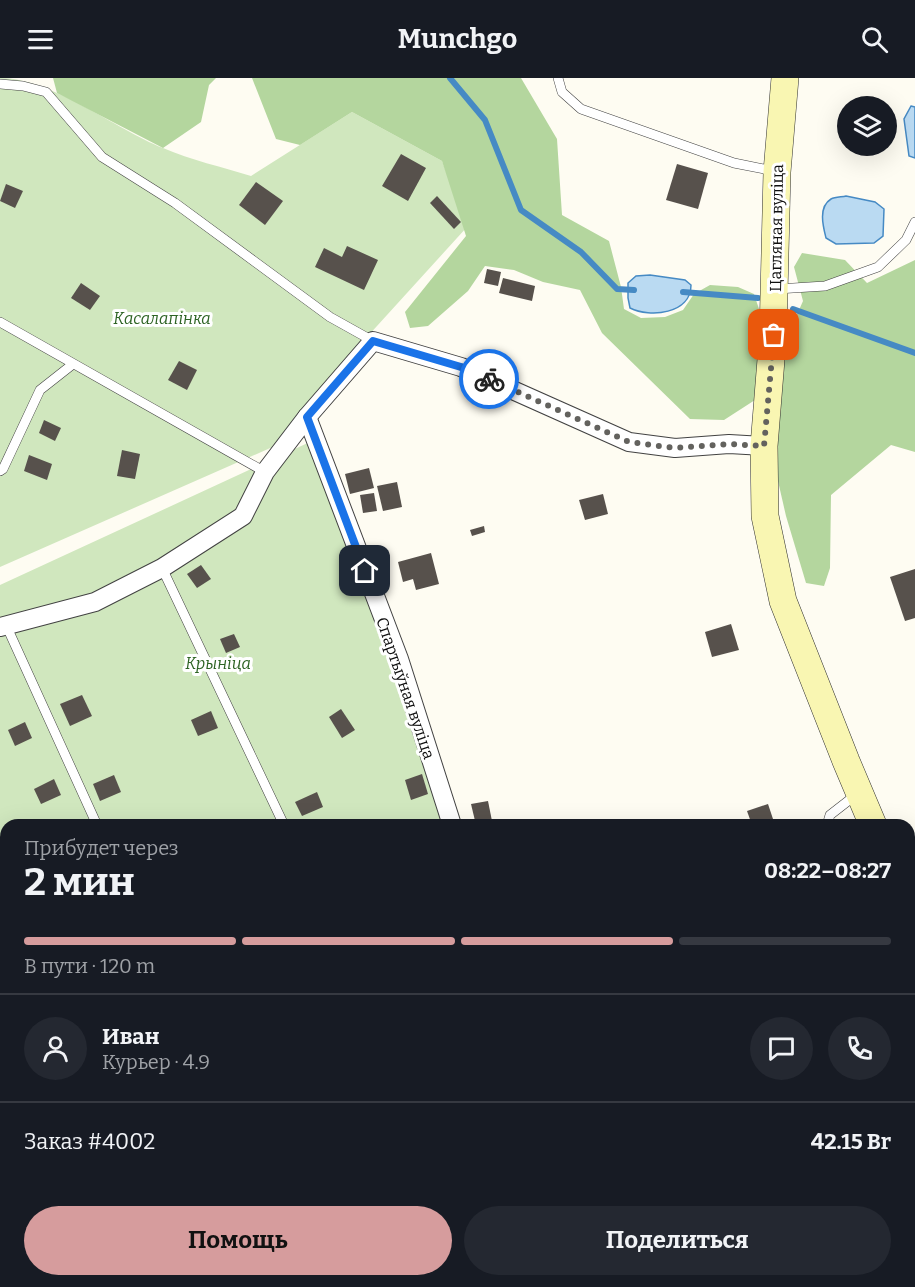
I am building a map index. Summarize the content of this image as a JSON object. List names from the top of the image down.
{
  "streets": {
    "street": ["Цагляная вуліца", "Спартыўная вуліца"]
  },
  "parks": ["Касалапінка", "Крыніца"],
  "page": {
    "header": "Munchgo",
    "heading": ["2 мин", "Прибудет через", "08:22–08:27"],
    "panel": [
      "Иван",
      "Курьер · 4.9",
      "Заказ #4002",
      "42.15 Br"
    ],
    "bar": "В пути · 120 m",
    "buttons": ["Помощь", "Поделиться"]
  }
}
